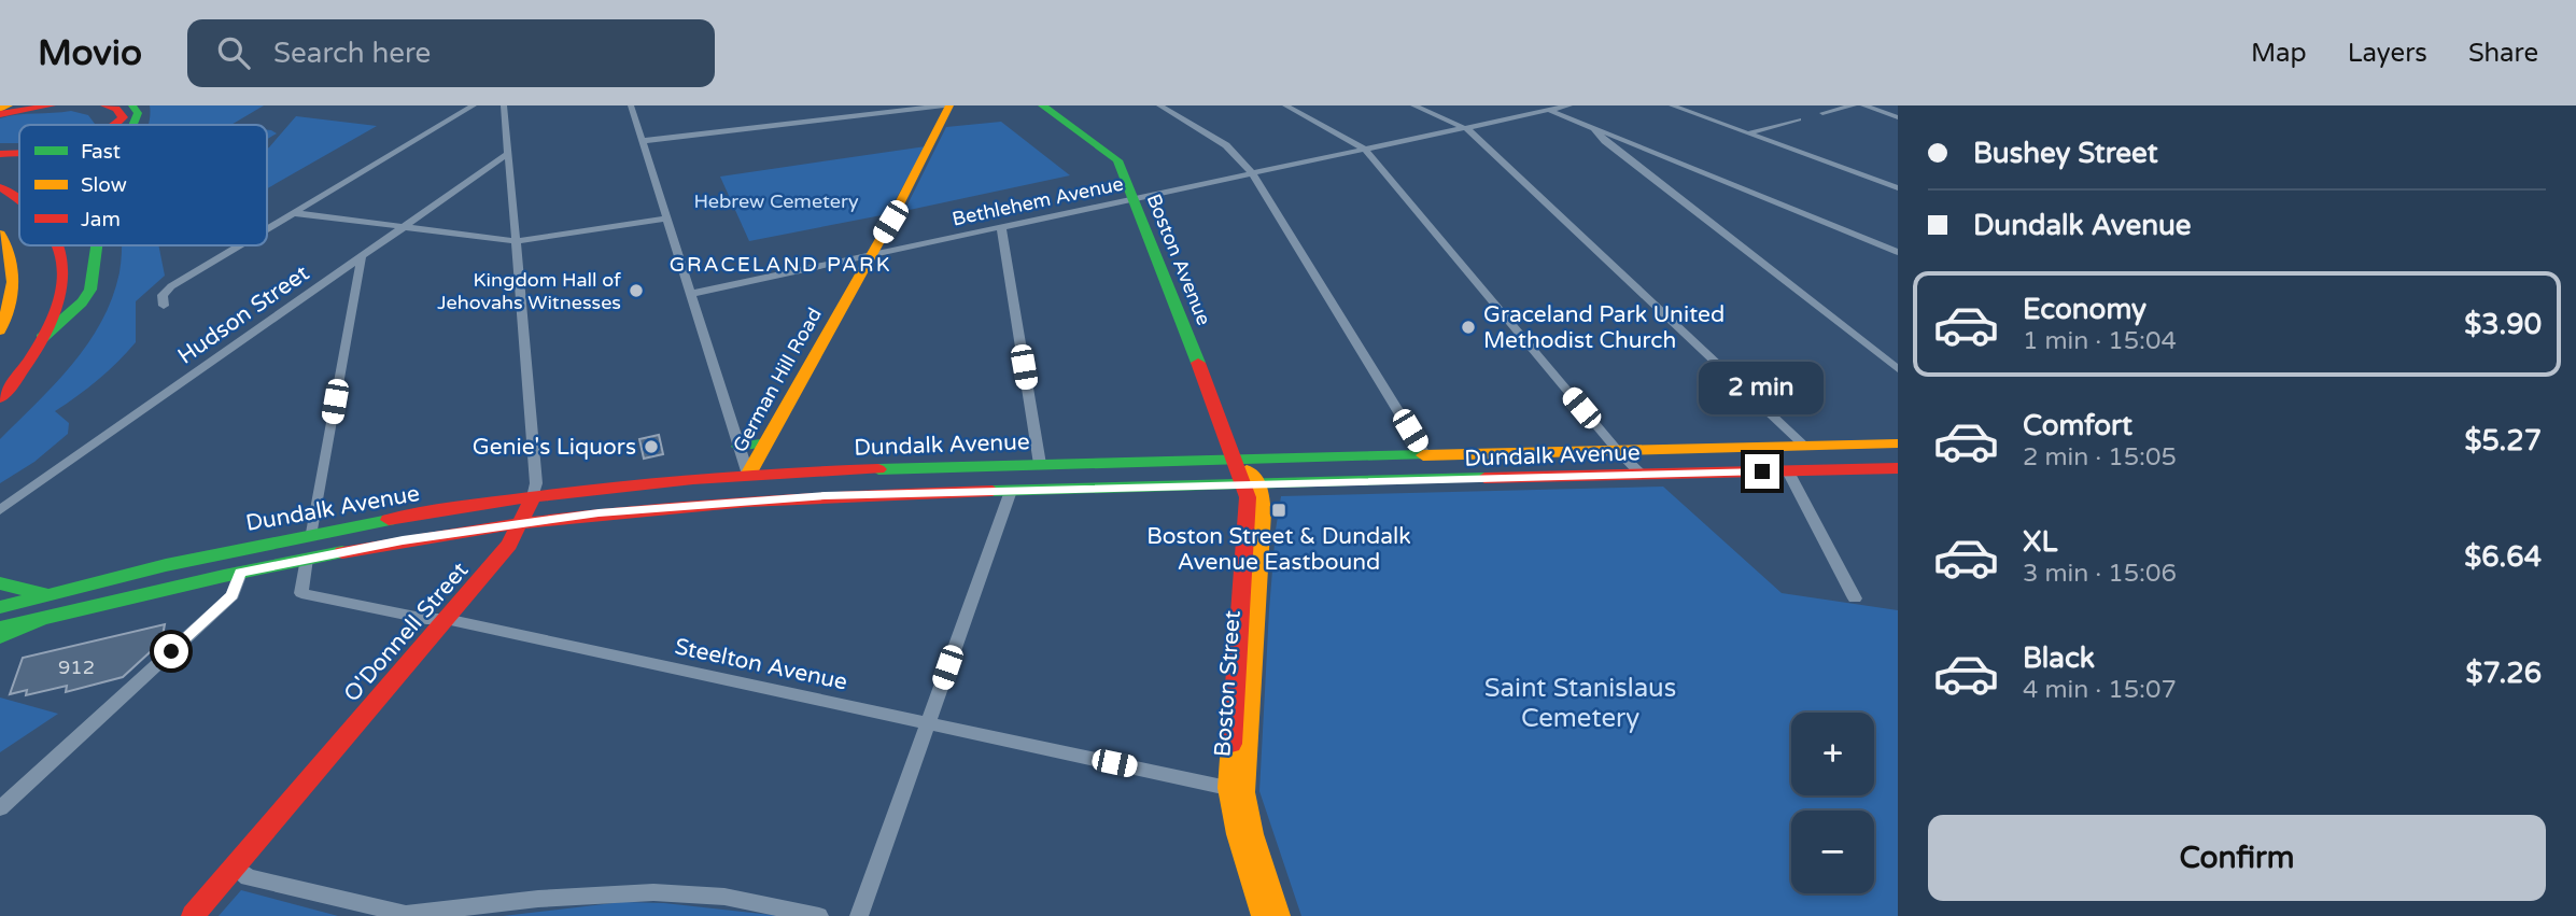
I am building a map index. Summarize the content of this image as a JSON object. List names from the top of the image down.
{
  "streets": {
    "main road": [
      "Boston Avenue",
      "German Hill Road",
      "Dundalk Avenue",
      "O'Donnell Street",
      "Boston Street"
    ],
    "street": ["Bethlehem Avenue", "Hudson Street", "Steelton Avenue"]
  },
  "crossings": [
    ["Bethlehem Avenue", "Boston Avenue"],
    ["Bethlehem Avenue", "German Hill Road"],
    ["Boston Avenue", "Dundalk Avenue"],
    ["Boston Avenue", "Boston Street"],
    ["Hudson Street", "O'Donnell Street"],
    ["German Hill Road", "Dundalk Avenue"],
    ["Dundalk Avenue", "O'Donnell Street"],
    ["Dundalk Avenue", "Steelton Avenue"],
    ["Dundalk Avenue", "Boston Street"],
    ["O'Donnell Street", "Steelton Avenue"],
    ["Steelton Avenue", "Boston Street"]
  ],
  "districts": ["GRACELAND PARK"],
  "parks": ["Hebrew Cemetery", "Saint Stanislaus Cemetery"],
  "places": {
    "other": ["Kingdom Hall of Jehovahs Witnesses", "Graceland Park United Methodist Church", "Genie's Liquors"],
    "transit": ["Boston Street & Dundalk Avenue Eastbound"]
  },
  "house_numbers": ["912"],
  "legend": ["Fast", "Slow", "Jam"],
  "page": {
    "header": "Movio",
    "search": "Search here",
    "nav": ["Map", "Layers", "Share"],
    "banner": ["Bushey Street", "Dundalk Avenue"],
    "list": [
      {
        "name": "Economy",
        "note": "1 min · 15:04",
        "value": "$3.90"
      },
      {
        "name": "Comfort",
        "note": "2 min · 15:05",
        "value": "$5.27"
      },
      {
        "name": "XL",
        "note": "3 min · 15:06",
        "value": "$6.64"
      },
      {
        "name": "Black",
        "note": "4 min · 15:07",
        "value": "$7.26"
      }
    ],
    "bubble": "2 min",
    "map_buttons": ["+", "−"],
    "buttons": "Confirm"
  }
}
